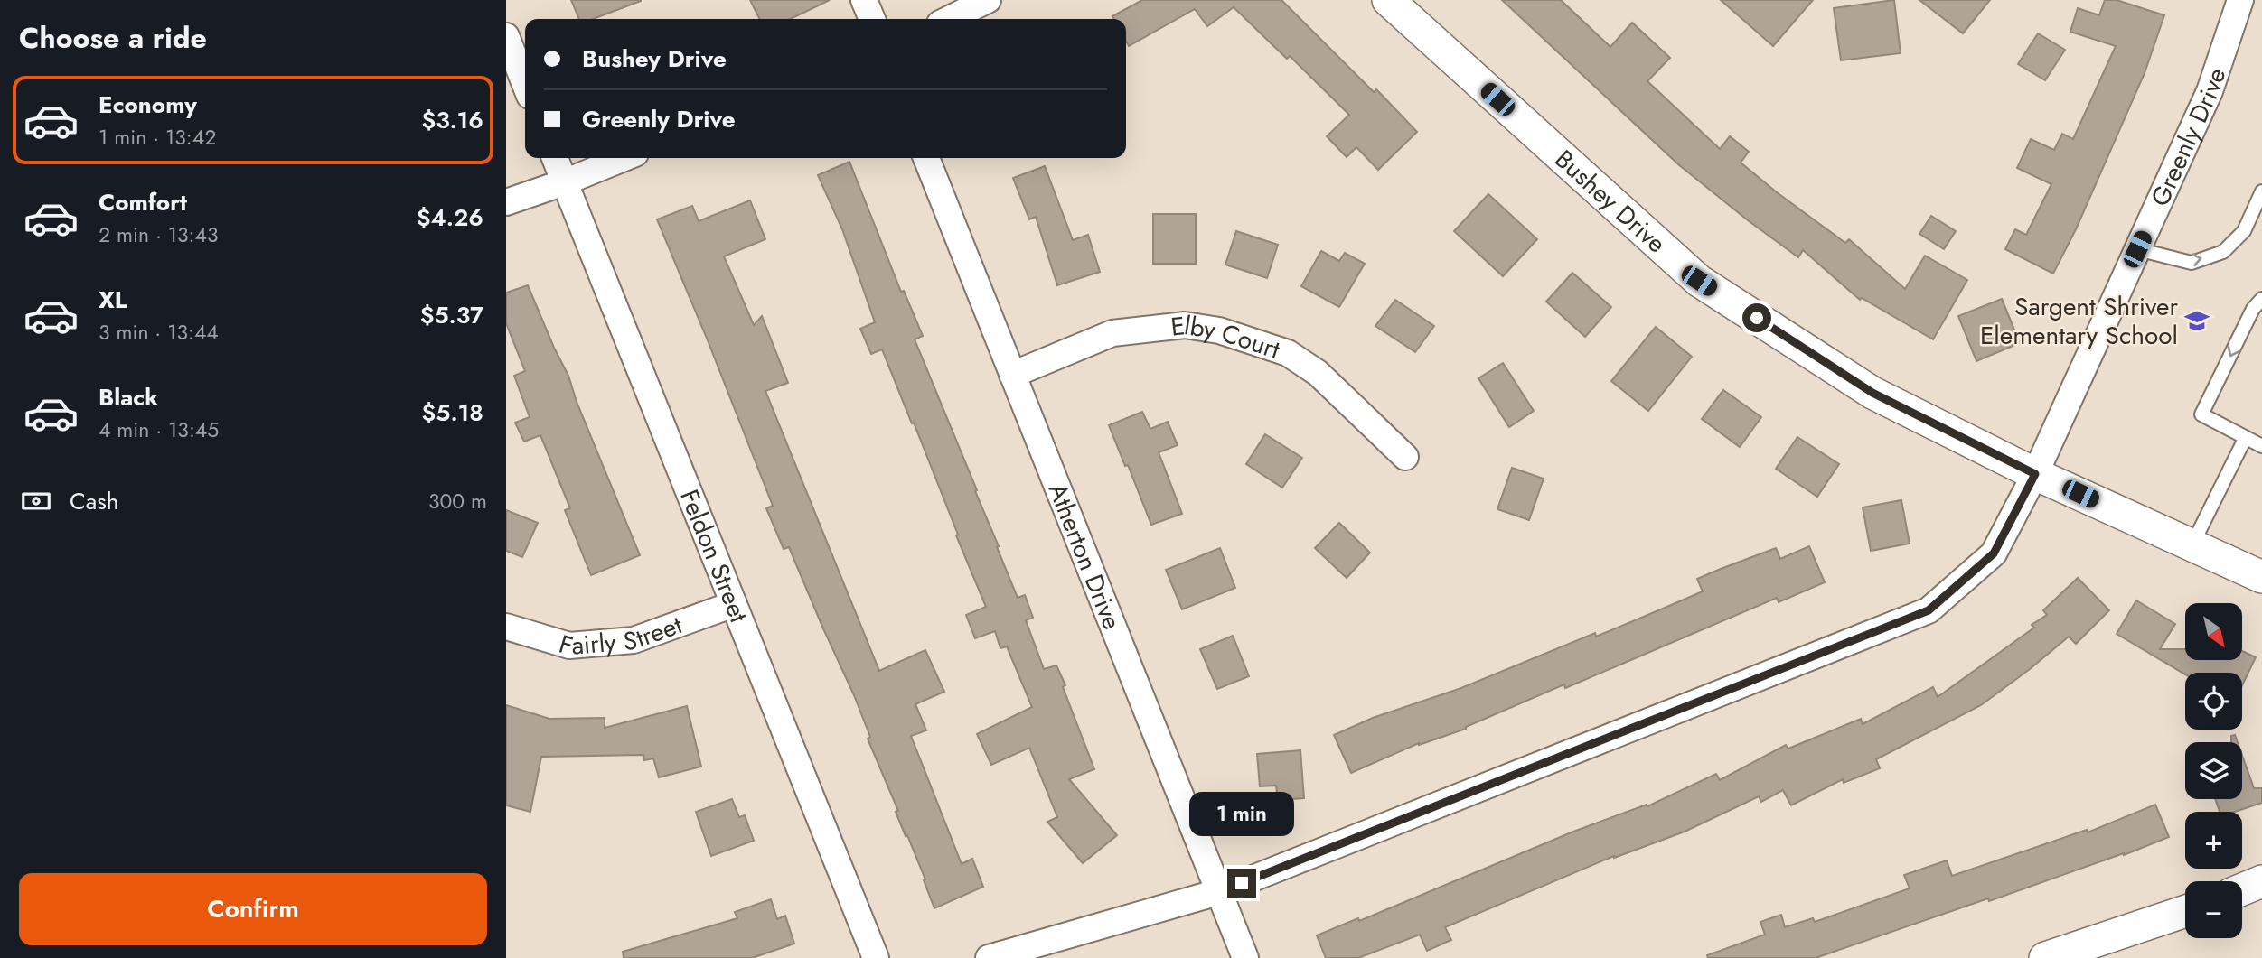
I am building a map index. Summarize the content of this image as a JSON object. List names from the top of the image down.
{
  "streets": {
    "street": [
      "Greenly Drive",
      "Bushey Drive",
      "Elby Court",
      "Feldon Street",
      "Atherton Drive",
      "Fairly Street"
    ]
  },
  "crossings": [
    ["Greenly Drive", "Bushey Drive"],
    ["Greenly Drive", "Atherton Drive"],
    ["Elby Court", "Atherton Drive"],
    ["Feldon Street", "Fairly Street"]
  ],
  "places": {
    "school or university": ["Sargent Shriver Elementary School"]
  },
  "north": "bottom right",
  "page": {
    "heading": "Choose a ride",
    "banner": ["Bushey Drive", "Greenly Drive"],
    "list": [
      {
        "name": "Economy",
        "note": "1 min · 13:42",
        "value": "$3.16"
      },
      {
        "name": "Comfort",
        "note": "2 min · 13:43",
        "value": "$4.26"
      },
      {
        "name": "XL",
        "note": "3 min · 13:44",
        "value": "$5.37"
      },
      {
        "name": "Black",
        "note": "4 min · 13:45",
        "value": "$5.18"
      }
    ],
    "pay": ["Cash", "300 m"],
    "map_buttons": ["+", "−"],
    "bubble": "1 min",
    "buttons": "Confirm"
  }
}
